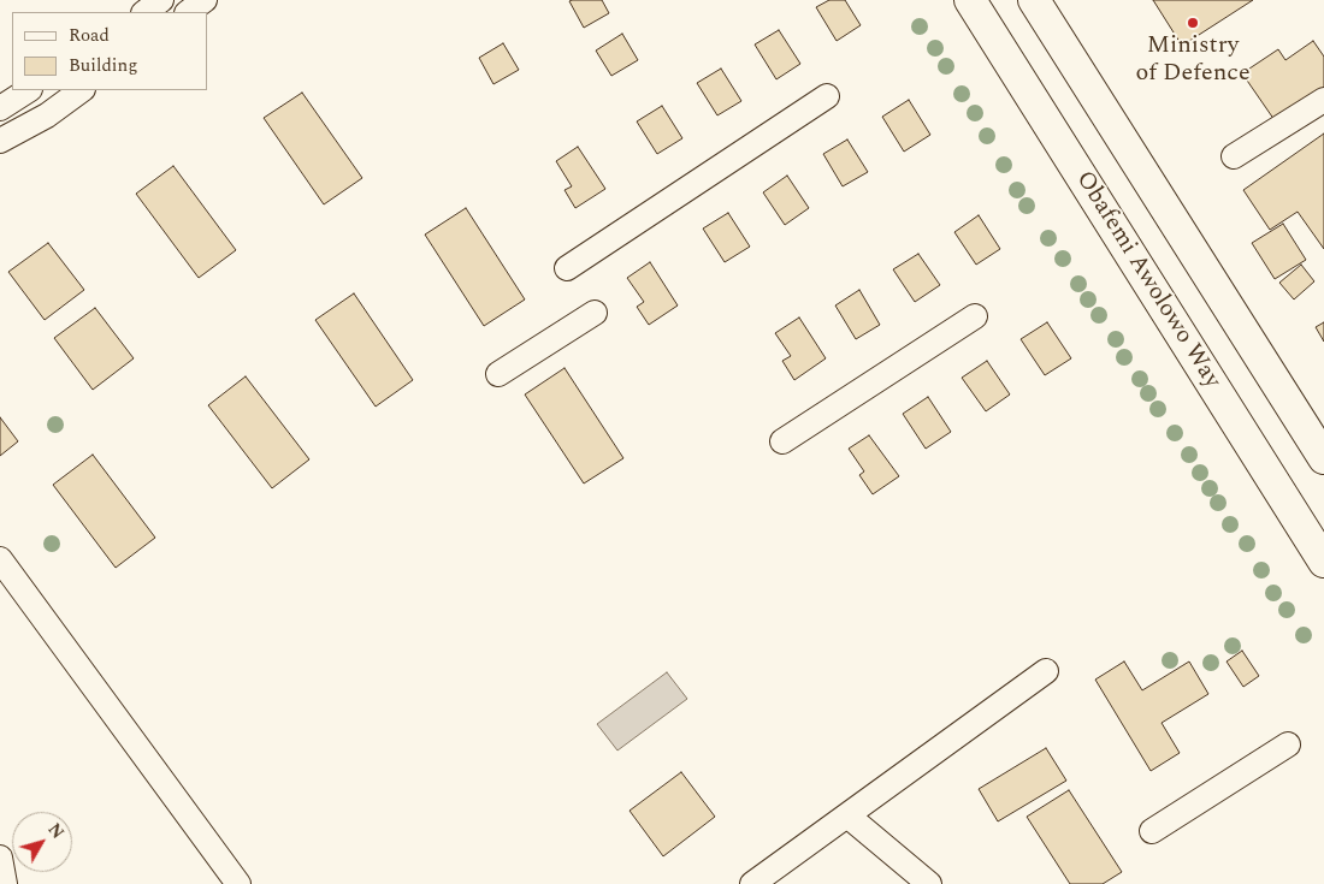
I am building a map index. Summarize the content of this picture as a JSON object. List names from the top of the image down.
{
  "streets": {
    "main road": ["Obafemi Awolowo Way"]
  },
  "places": ["Ministry of Defence"],
  "legend": ["Road", "Building"],
  "north": "top right"
}
